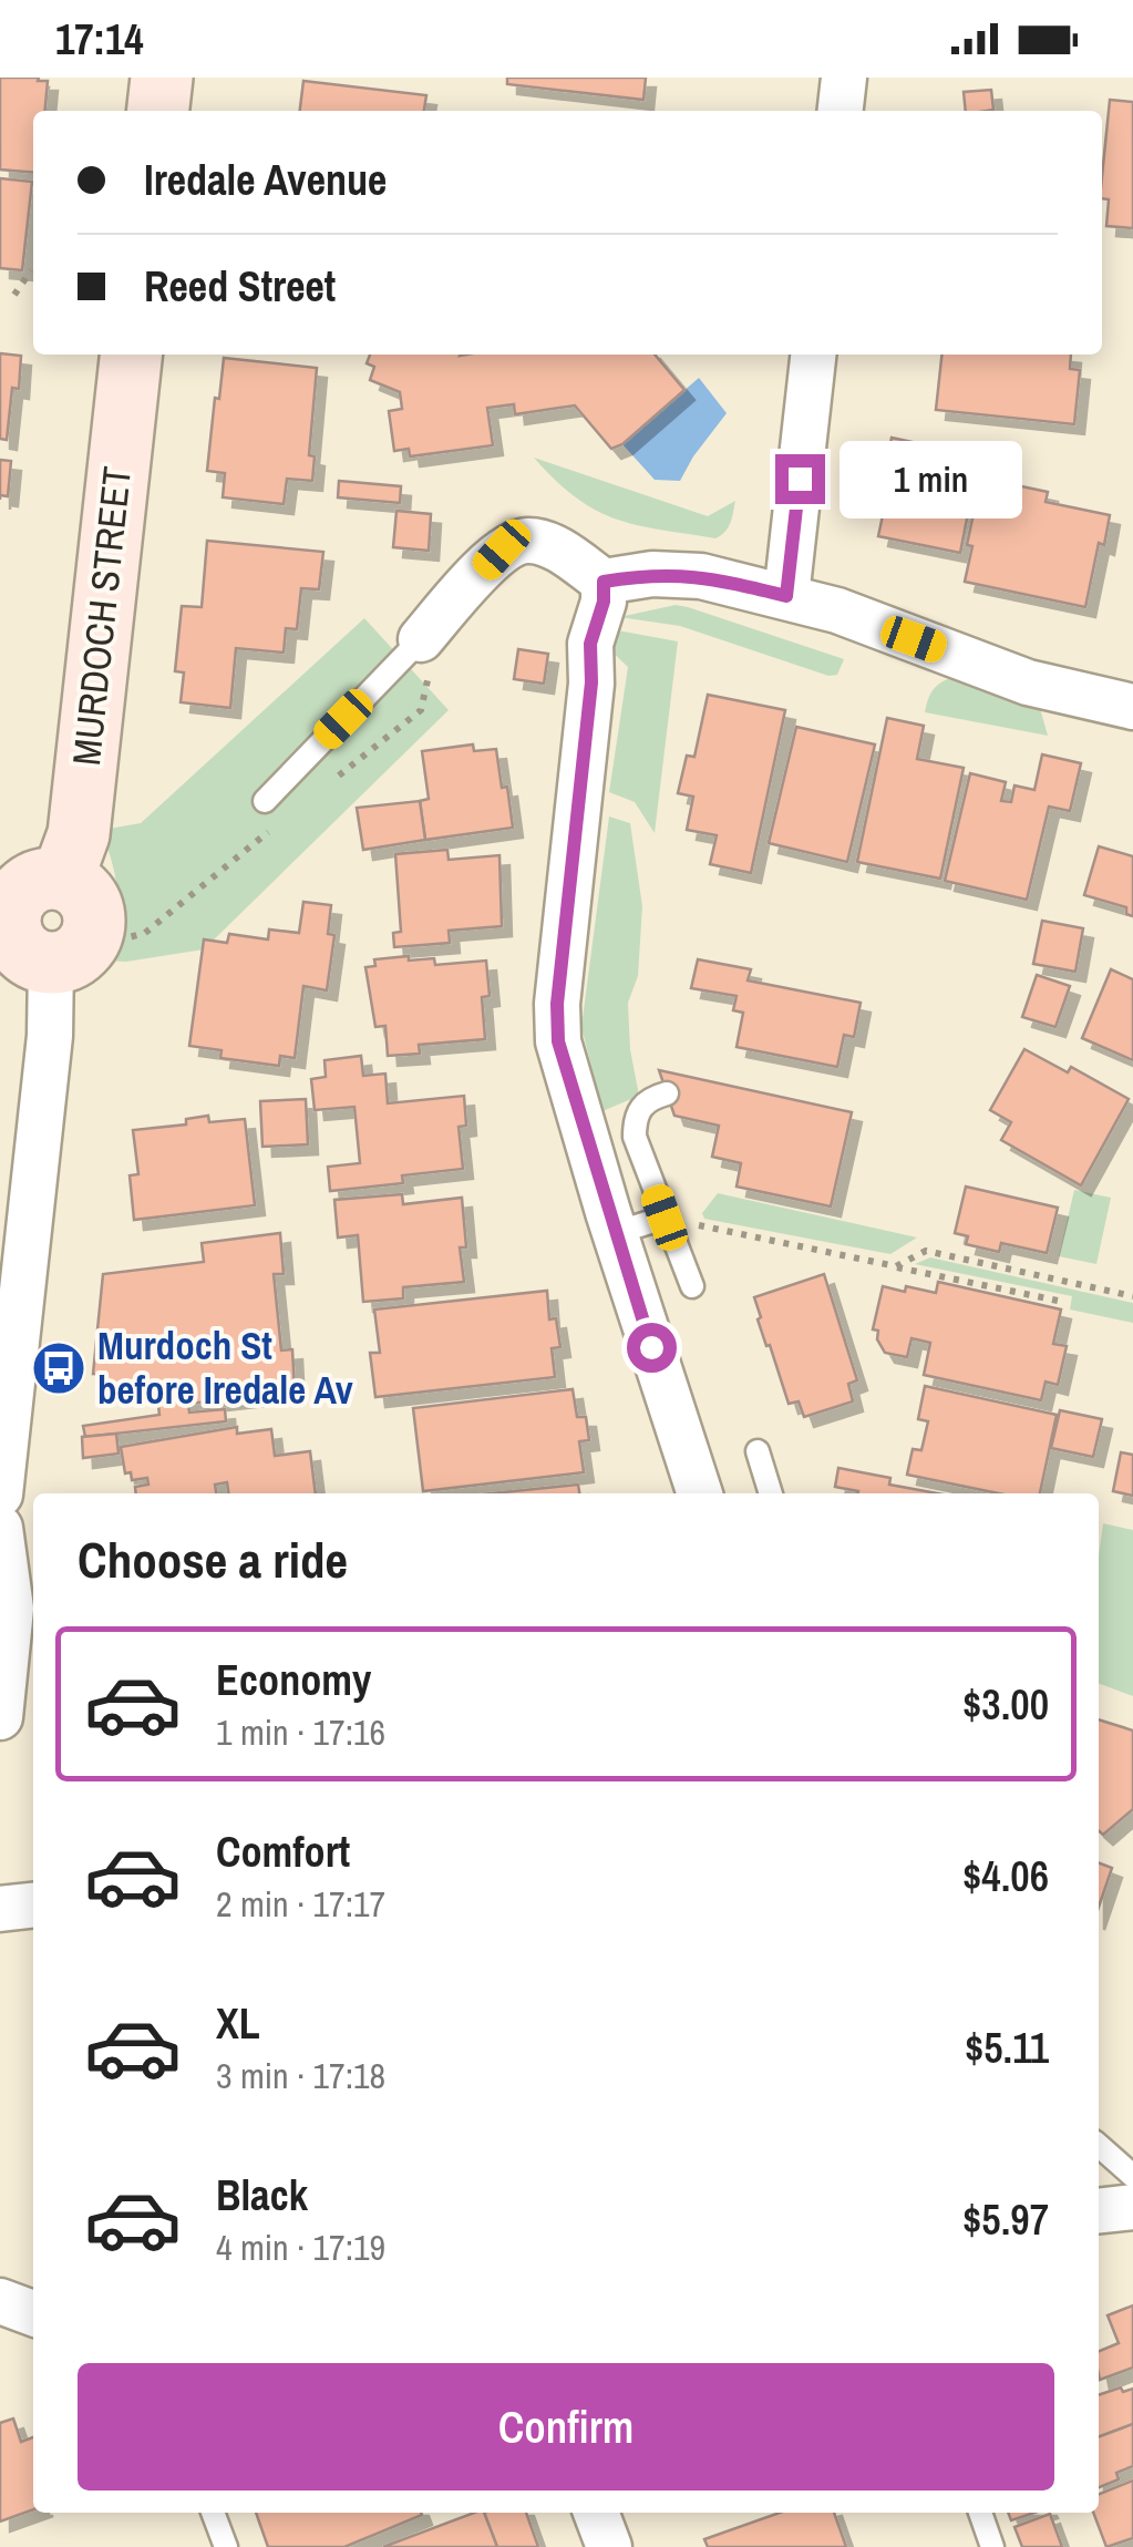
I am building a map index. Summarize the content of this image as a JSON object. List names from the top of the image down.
{
  "streets": {
    "main road": ["MURDOCH STREET"]
  },
  "places": {
    "bus stop": ["Murdoch St before Iredale Av"]
  },
  "page": {
    "status": "17:14",
    "banner": ["Iredale Avenue", "Reed Street"],
    "bubble": "1 min",
    "heading": "Choose a ride",
    "list": [
      {
        "name": "Economy",
        "note": "1 min · 17:16",
        "value": "$3.00"
      },
      {
        "name": "Comfort",
        "note": "2 min · 17:17",
        "value": "$4.06"
      },
      {
        "name": "XL",
        "note": "3 min · 17:18",
        "value": "$5.11"
      },
      {
        "name": "Black",
        "note": "4 min · 17:19",
        "value": "$5.97"
      }
    ],
    "buttons": "Confirm"
  }
}
